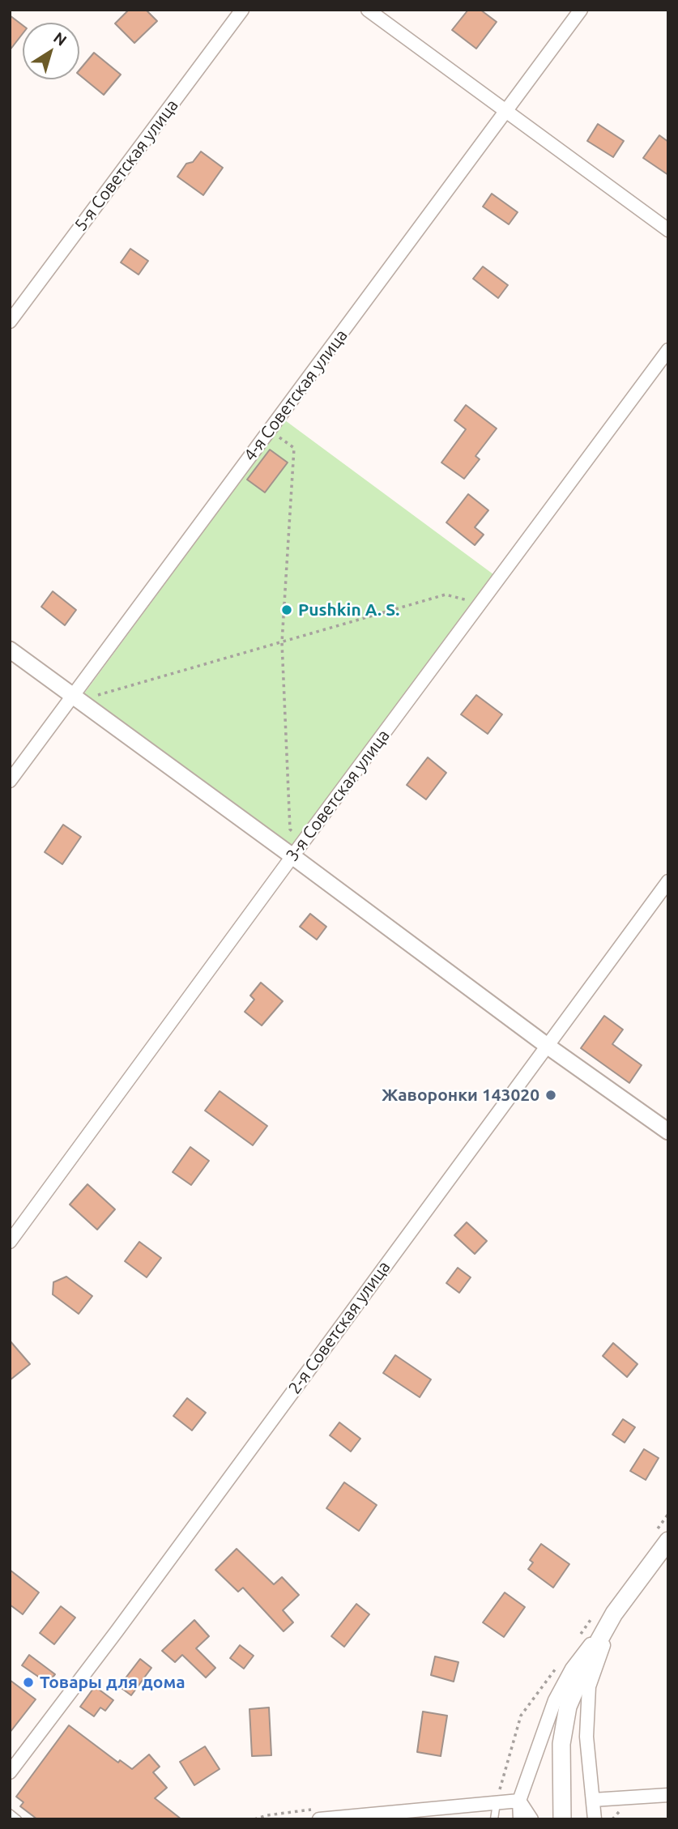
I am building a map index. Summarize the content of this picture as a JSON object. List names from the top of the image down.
{
  "streets": {
    "street": [
      "5-я Советская улица",
      "4-я Советская улица",
      "3-я Советская улица",
      "2-я Советская улица"
    ]
  },
  "places": ["Pushkin A. S.", "Жаворонки 143020", "Товары для дома"],
  "north": "top right"
}
